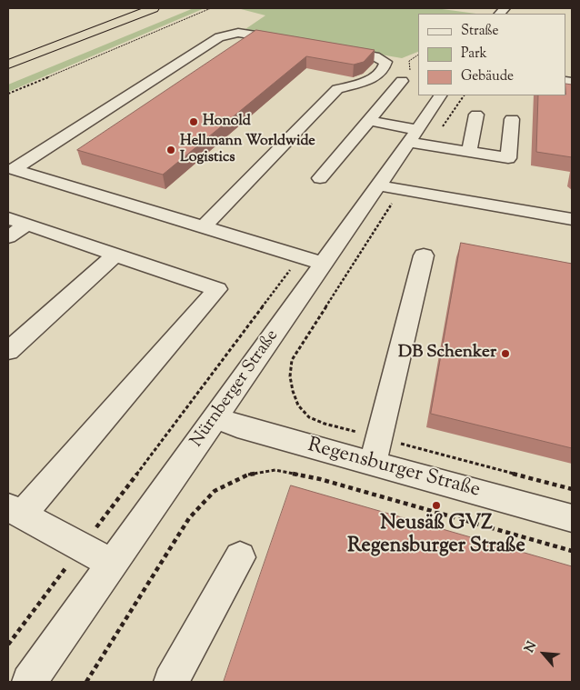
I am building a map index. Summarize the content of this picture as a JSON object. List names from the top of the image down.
{
  "streets": {
    "street": ["Nürnberger Straße", "Regensburger Straße"]
  },
  "crossings": [
    ["Nürnberger Straße", "Regensburger Straße"]
  ],
  "places": [
    "Honold",
    "Hellmann Worldwide Logistics",
    "DB Schenker",
    "Neusäß GVZ Regensburger Straße"
  ],
  "legend": ["Straße", "Park", "Gebäude"],
  "north": "top left"
}
